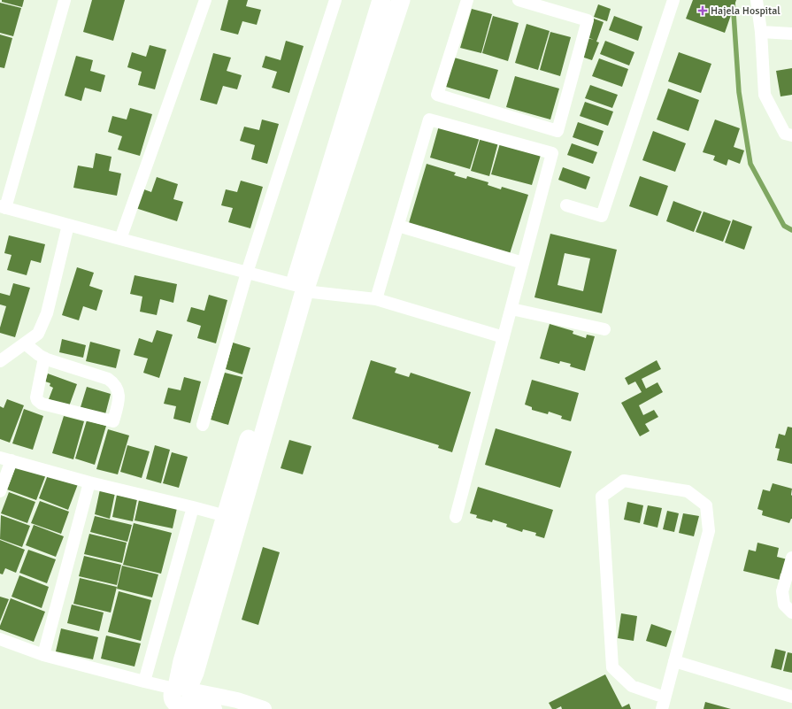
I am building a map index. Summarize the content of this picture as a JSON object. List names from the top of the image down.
{
  "places": {
    "health": ["Hajela Hospital"]
  }
}
